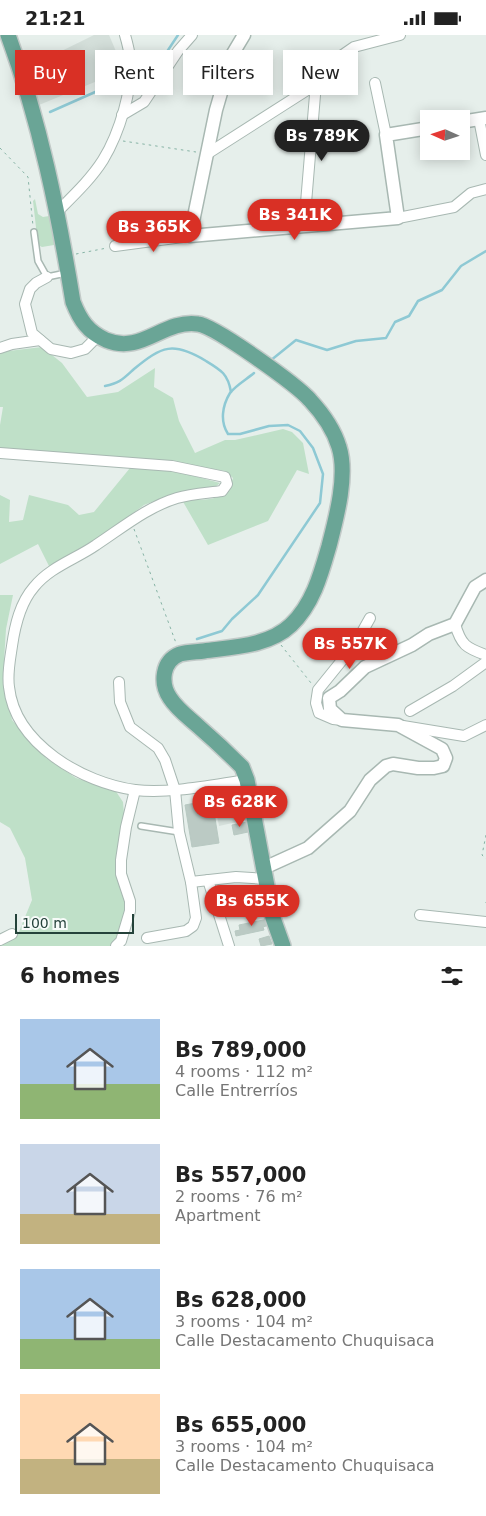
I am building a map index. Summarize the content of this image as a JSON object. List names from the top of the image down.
{
  "scale_bar": "100 m",
  "north": "left",
  "page": {
    "status": "21:21",
    "chip": [
      "Buy",
      "Rent",
      "Filters",
      "New"
    ],
    "price": [
      "Bs 789K",
      "Bs 341K",
      "Bs 365K",
      "Bs 557K",
      "Bs 628K",
      "Bs 655K"
    ],
    "scale": "100 m",
    "heading": "6 homes",
    "list": [
      {
        "name": "Bs 789,000",
        "note": "4 rooms · 112 m² · Calle Entrerríos"
      },
      {
        "name": "Bs 557,000",
        "note": "2 rooms · 76 m² · Apartment"
      },
      {
        "name": "Bs 628,000",
        "note": "3 rooms · 104 m² · Calle Destacamento Chuquisaca"
      },
      {
        "name": "Bs 655,000",
        "note": "3 rooms · 104 m² · Calle Destacamento Chuquisaca"
      }
    ]
  }
}
